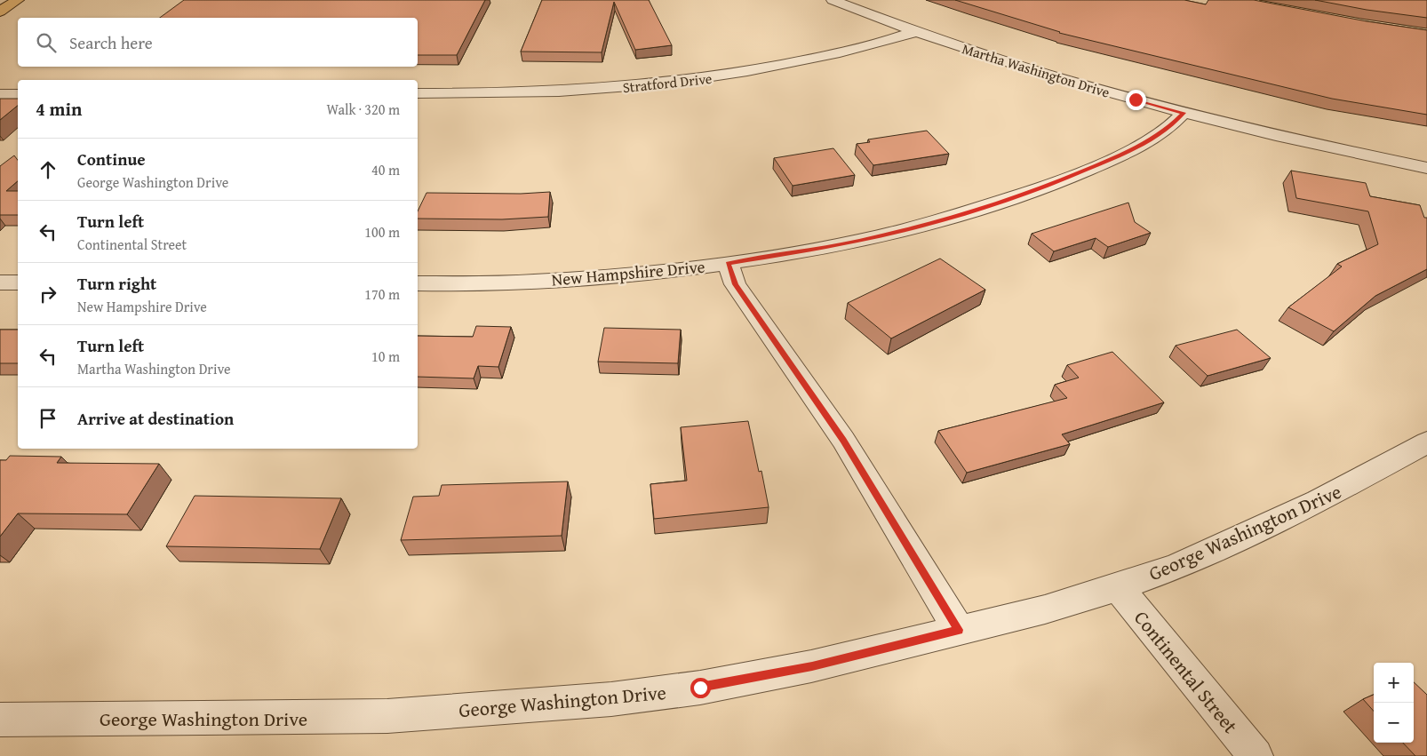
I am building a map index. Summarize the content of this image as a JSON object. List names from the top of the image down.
{
  "streets": {
    "street": [
      "Martha Washington Drive",
      "Stratford Drive",
      "New Hampshire Drive",
      "George Washington Drive",
      "Continental Street"
    ]
  },
  "crossings": [
    ["Martha Washington Drive", "Stratford Drive"],
    ["Martha Washington Drive", "New Hampshire Drive"],
    ["George Washington Drive", "Continental Street"]
  ],
  "page": {
    "search": "Search here",
    "heading": ["4 min", "Walk · 320 m"],
    "list": [
      ["Continue", "George Washington Drive", "40 m"],
      ["Turn left", "Continental Street", "100 m"],
      ["Turn right", "New Hampshire Drive", "170 m"],
      ["Turn left", "Martha Washington Drive", "10 m"],
      "Arrive at destination"
    ],
    "map_buttons": ["+", "−"]
  }
}
